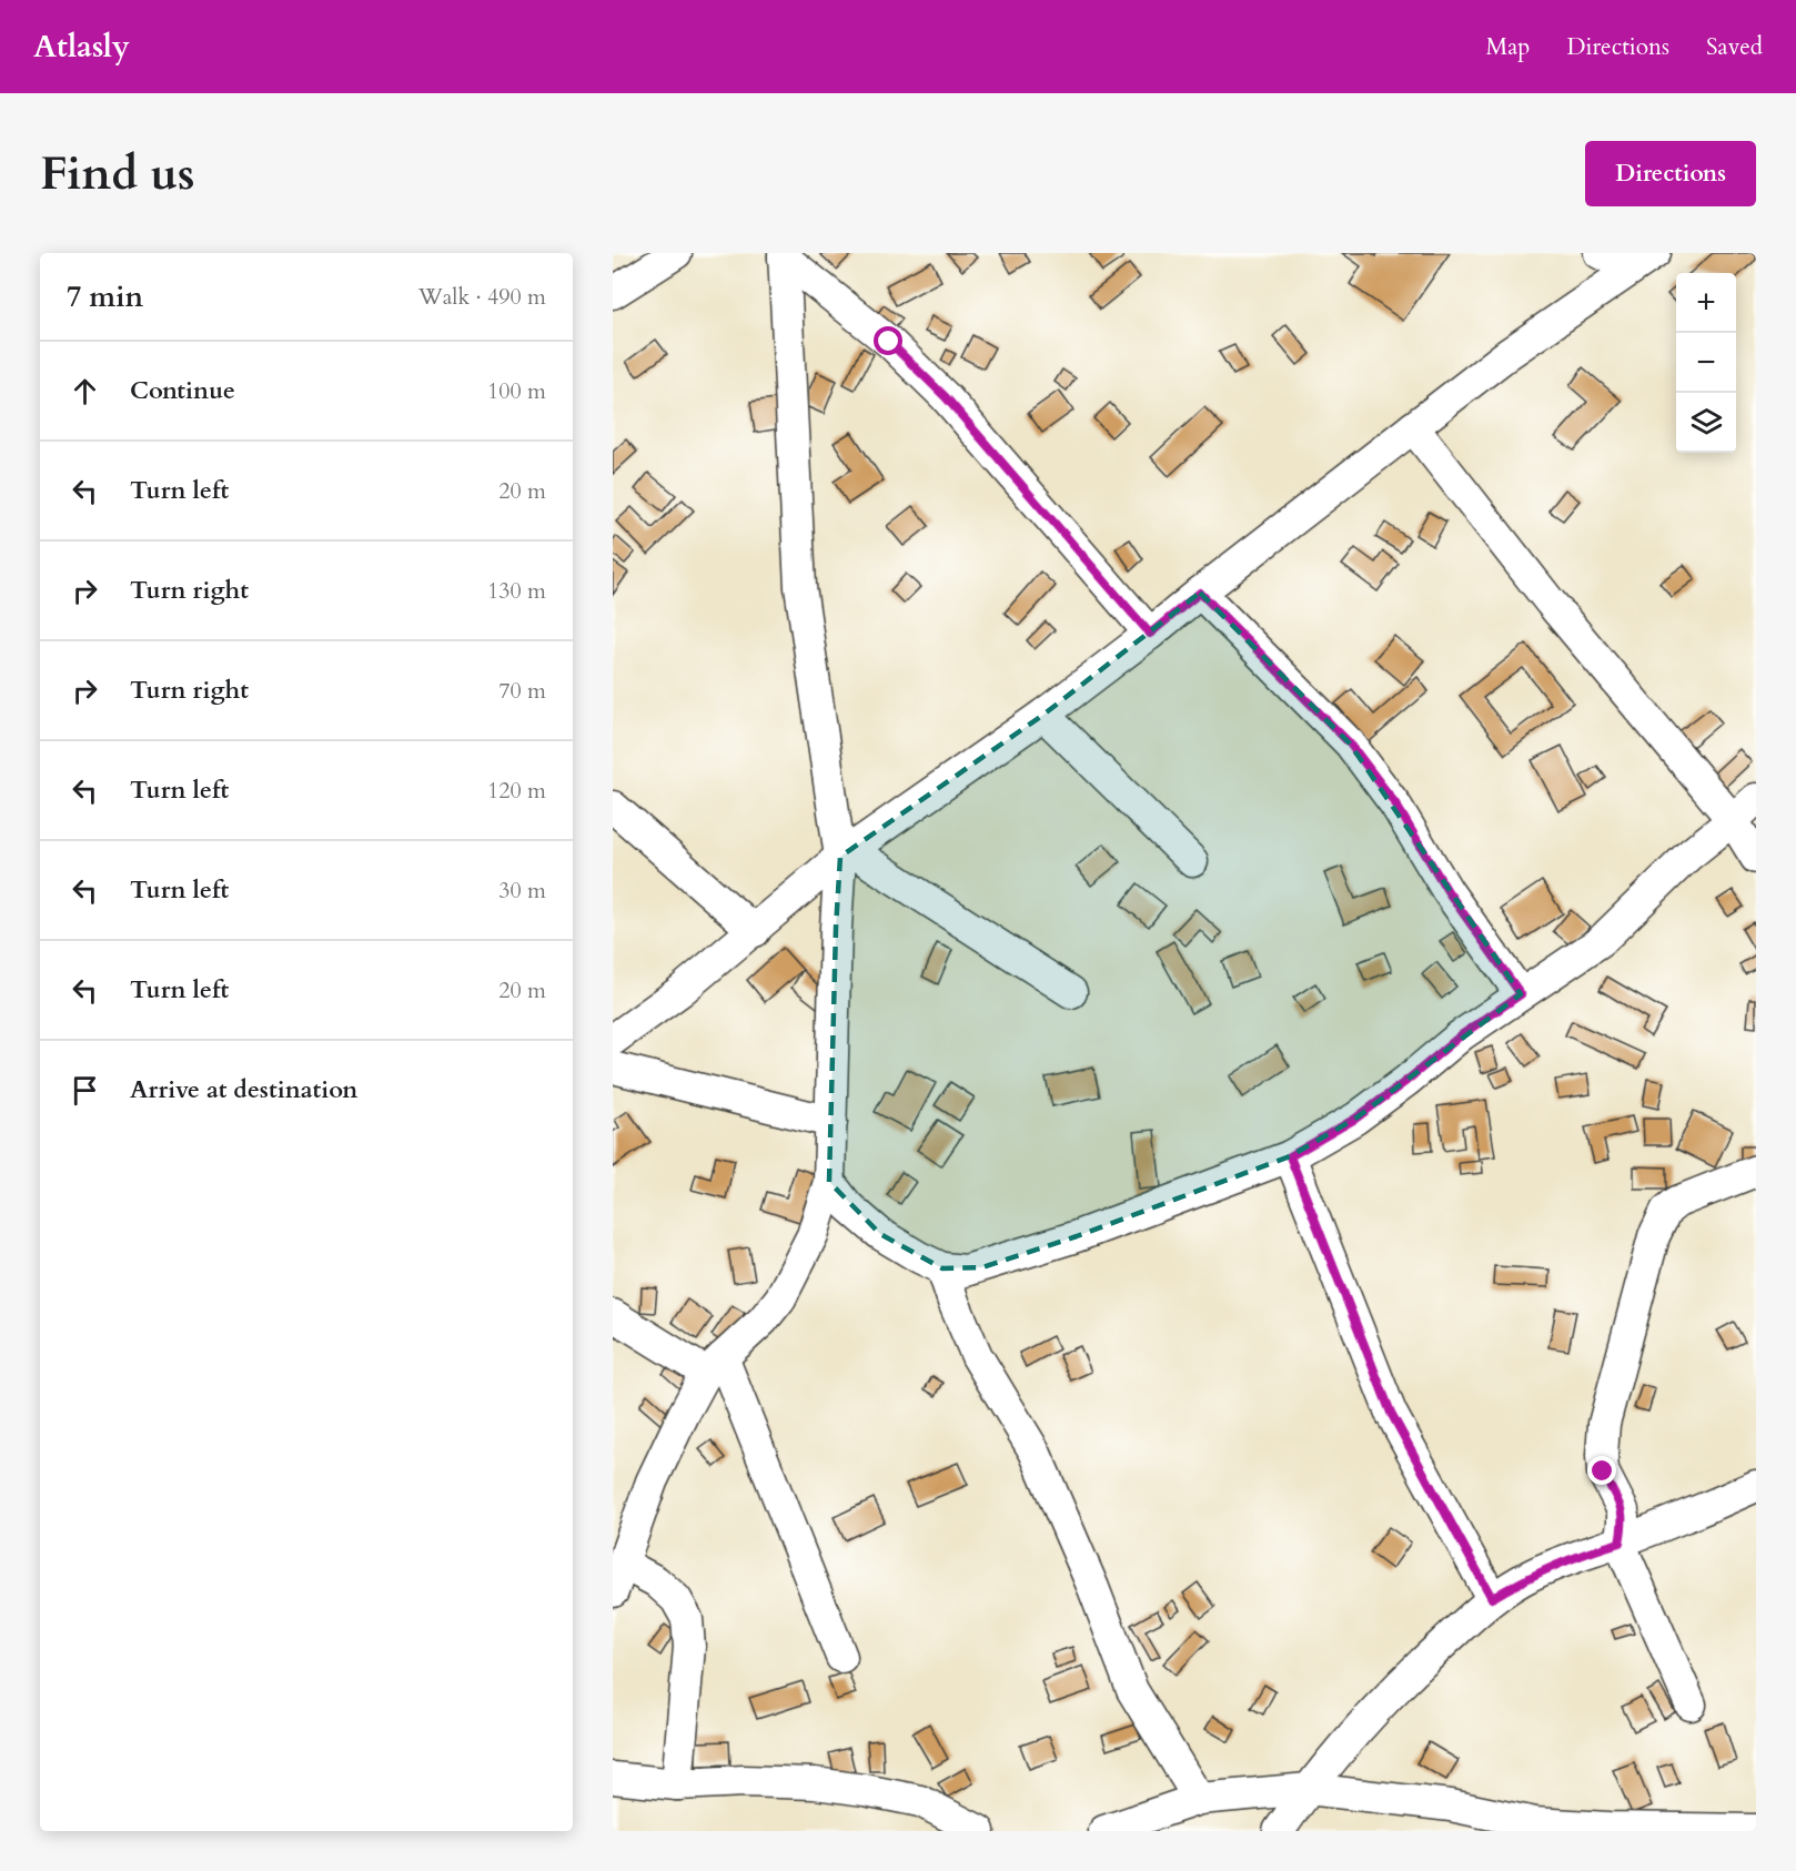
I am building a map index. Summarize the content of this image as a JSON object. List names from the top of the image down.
{
  "page": {
    "header": "Atlasly",
    "nav": ["Map", "Directions", "Saved"],
    "buttons": "Directions",
    "title": "Find us",
    "heading": ["7 min", "Walk · 490 m"],
    "map_buttons": ["+", "−"],
    "list": [
      ["Continue", "100 m"],
      ["Turn left", "20 m"],
      ["Turn right", "130 m"],
      ["Turn right", "70 m"],
      ["Turn left", "120 m"],
      ["Turn left", "30 m"],
      ["Turn left", "20 m"],
      "Arrive at destination"
    ]
  }
}
